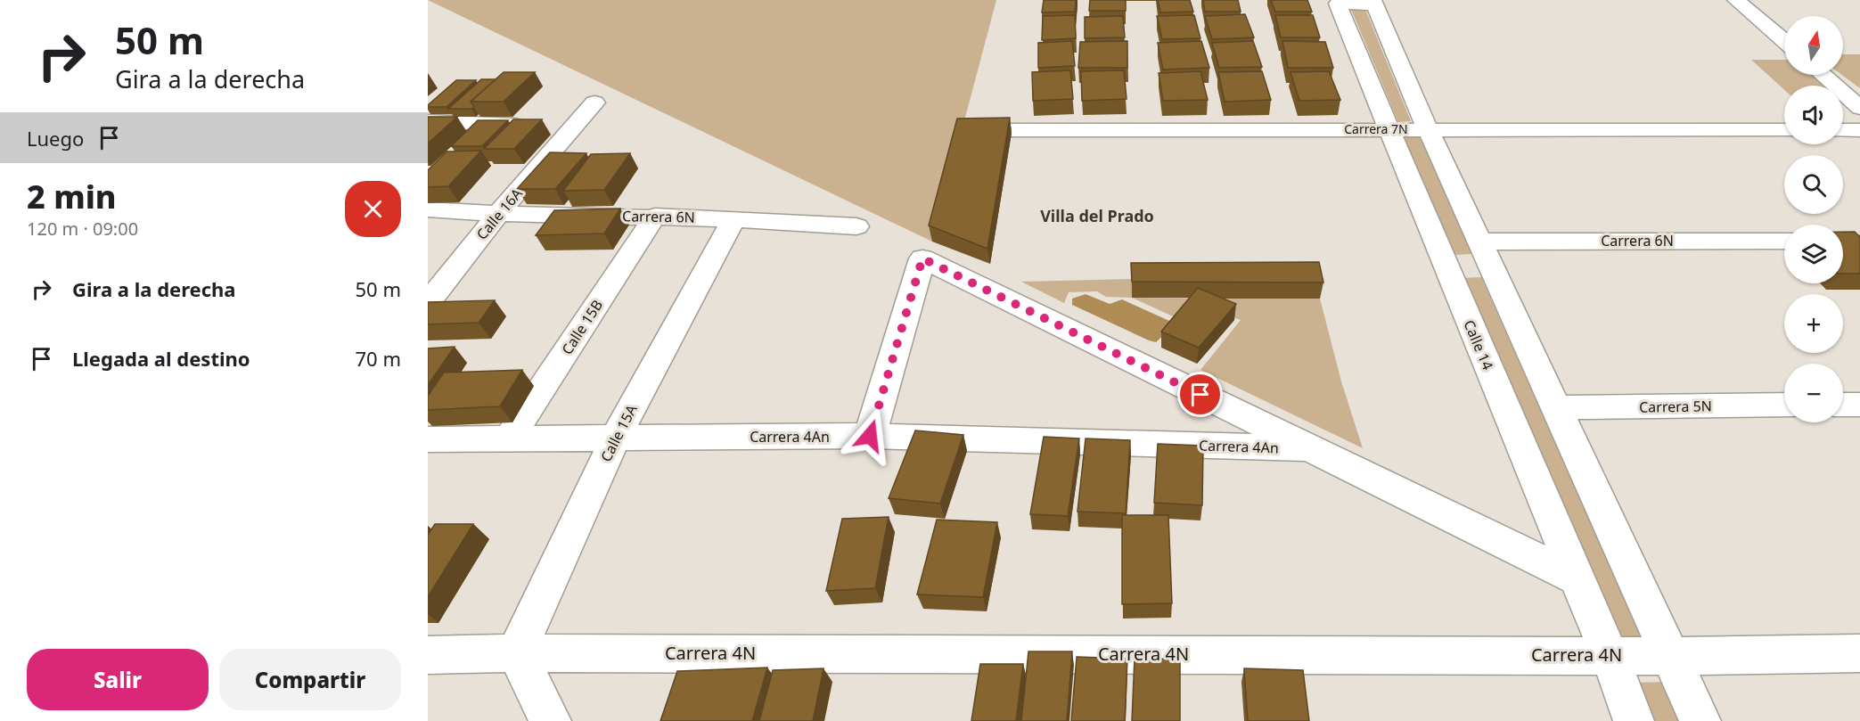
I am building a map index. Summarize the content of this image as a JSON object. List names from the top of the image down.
{
  "streets": {
    "street": [
      "Carrera 7N",
      "Calle 16A",
      "Carrera 6N",
      "Calle 15B",
      "Calle 14",
      "Carrera 5N",
      "Calle 15A",
      "Carrera 4An",
      "Carrera 4N"
    ]
  },
  "crossings": [
    ["Carrera 7N", "Calle 14"],
    ["Calle 16A", "Carrera 6N"],
    ["Carrera 6N", "Calle 15B"],
    ["Carrera 6N", "Calle 14"],
    ["Carrera 6N", "Calle 15A"],
    ["Calle 15B", "Carrera 4An"],
    ["Calle 14", "Carrera 5N"],
    ["Calle 14", "Carrera 4N"],
    ["Calle 15A", "Carrera 4An"],
    ["Calle 15A", "Carrera 4N"]
  ],
  "districts": ["Villa del Prado"],
  "north": "top",
  "page": {
    "turn": ["50 m", "Gira a la derecha"],
    "map_buttons": ["+", "−"],
    "then": "Luego",
    "heading": ["2 min", "120 m · 09:00"],
    "list": [
      {
        "name": "Gira a la derecha",
        "value": "50 m"
      },
      {
        "name": "Llegada al destino",
        "value": "70 m"
      }
    ],
    "buttons": ["Salir", "Compartir"]
  }
}
